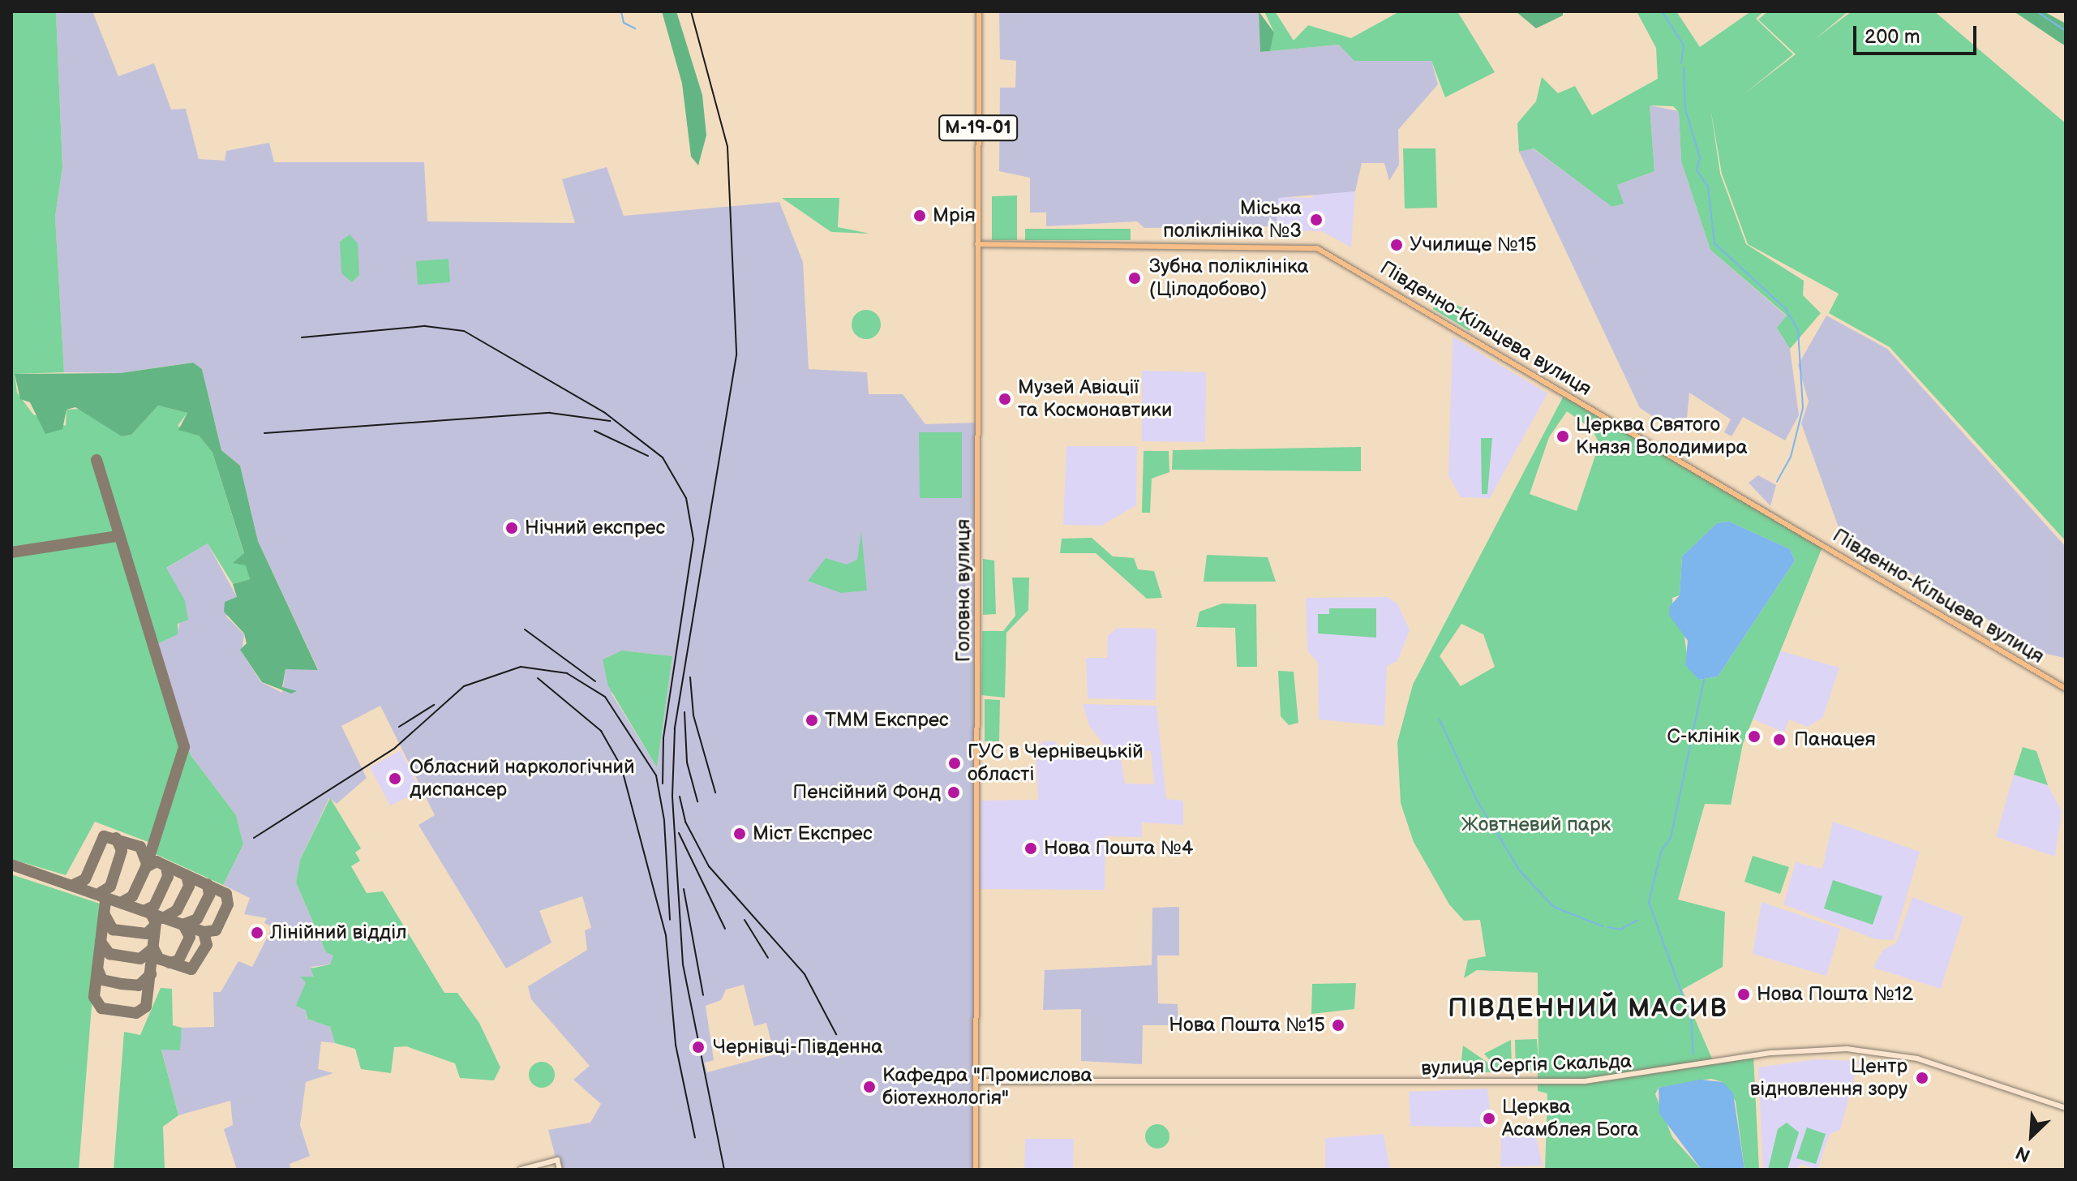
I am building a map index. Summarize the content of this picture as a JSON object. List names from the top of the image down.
{
  "streets": {
    "main road": [
      "М-19-01",
      "Південно-Кільцева вулиця",
      "Головна вулиця",
      "вулиця Сергія Скальда"
    ]
  },
  "crossings": [
    ["Південно-Кільцева вулиця", "Головна вулиця"],
    ["Головна вулиця", "вулиця Сергія Скальда"]
  ],
  "districts": ["ПІВДЕННИЙ МАСИВ"],
  "parks": ["Жовтневий парк"],
  "places": [
    "Мрія",
    "Міська поліклініка №3",
    "Училище №15",
    "Зубна поліклініка (Цілодобово)",
    "Музей Авіації та Космонавтики",
    "Церква Святого Князя Володимира",
    "Нічний експрес",
    "ТММ Експрес",
    "С-клінік",
    "Панацея",
    "ГУС в Чернівецькій області",
    "Обласний наркологічний диспансер",
    "Пенсійний Фонд",
    "Міст Експрес",
    "Нова Пошта №4",
    "Лінійний відділ",
    "Нова Пошта №12",
    "Нова Пошта №15",
    "Чернівці-Південна",
    "Центр відновлення зору",
    "Кафедра \"Промислова біотехнологія\"",
    "Церква Асамблея Бога"
  ],
  "scale_bar": "200 m",
  "north": "bottom left"
}
